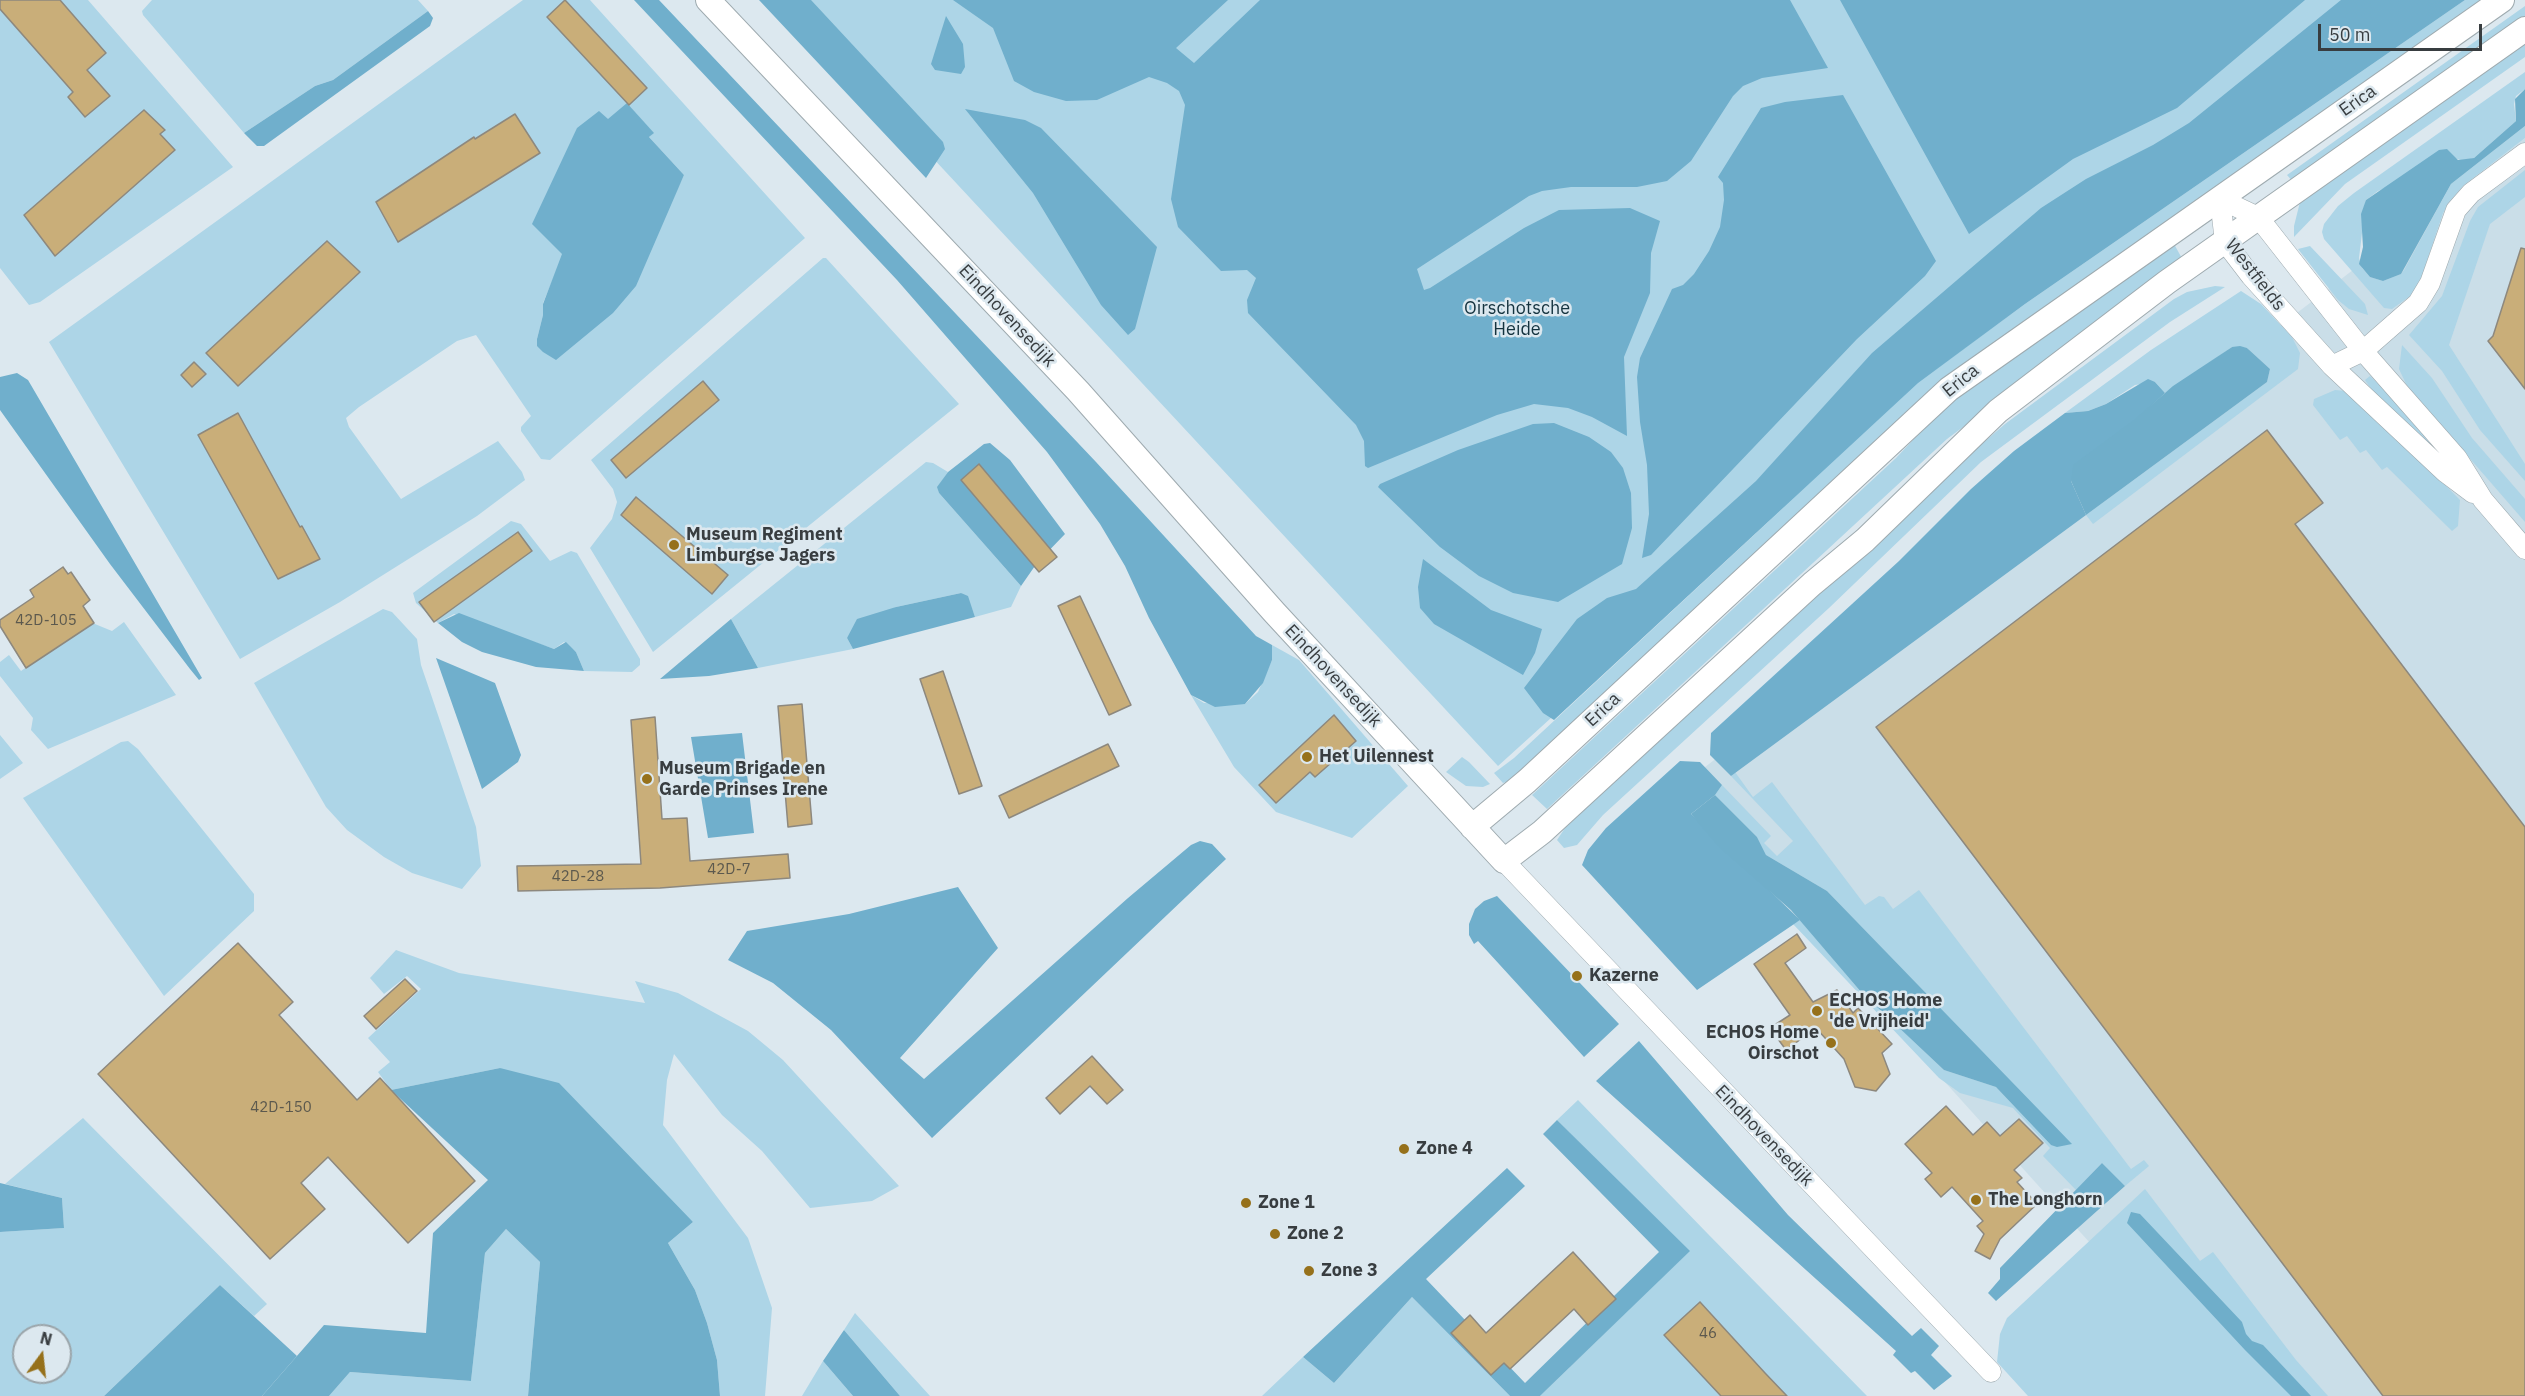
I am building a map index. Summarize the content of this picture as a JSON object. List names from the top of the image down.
{
  "streets": {
    "street": ["Erica", "Westfields", "Eindhovensedijk"]
  },
  "crossings": [
    ["Erica", "Westfields"],
    ["Erica", "Eindhovensedijk"]
  ],
  "parks": ["Oirschotsche Heide"],
  "places": [
    "Museum Regiment Limburgse Jagers",
    "Het Uilennest",
    "Museum Brigade en Garde Prinses Irene",
    "Kazerne",
    "ECHOS Home 'de Vrijheid'",
    "ECHOS Home Oirschot",
    "Zone 4",
    "The Longhorn",
    "Zone 1",
    "Zone 2",
    "Zone 3"
  ],
  "house_numbers": [
    "42D-105",
    "42D-7",
    "42D-28",
    "42D-150",
    "46"
  ],
  "scale_bar": "50 m",
  "north": "top"
}
